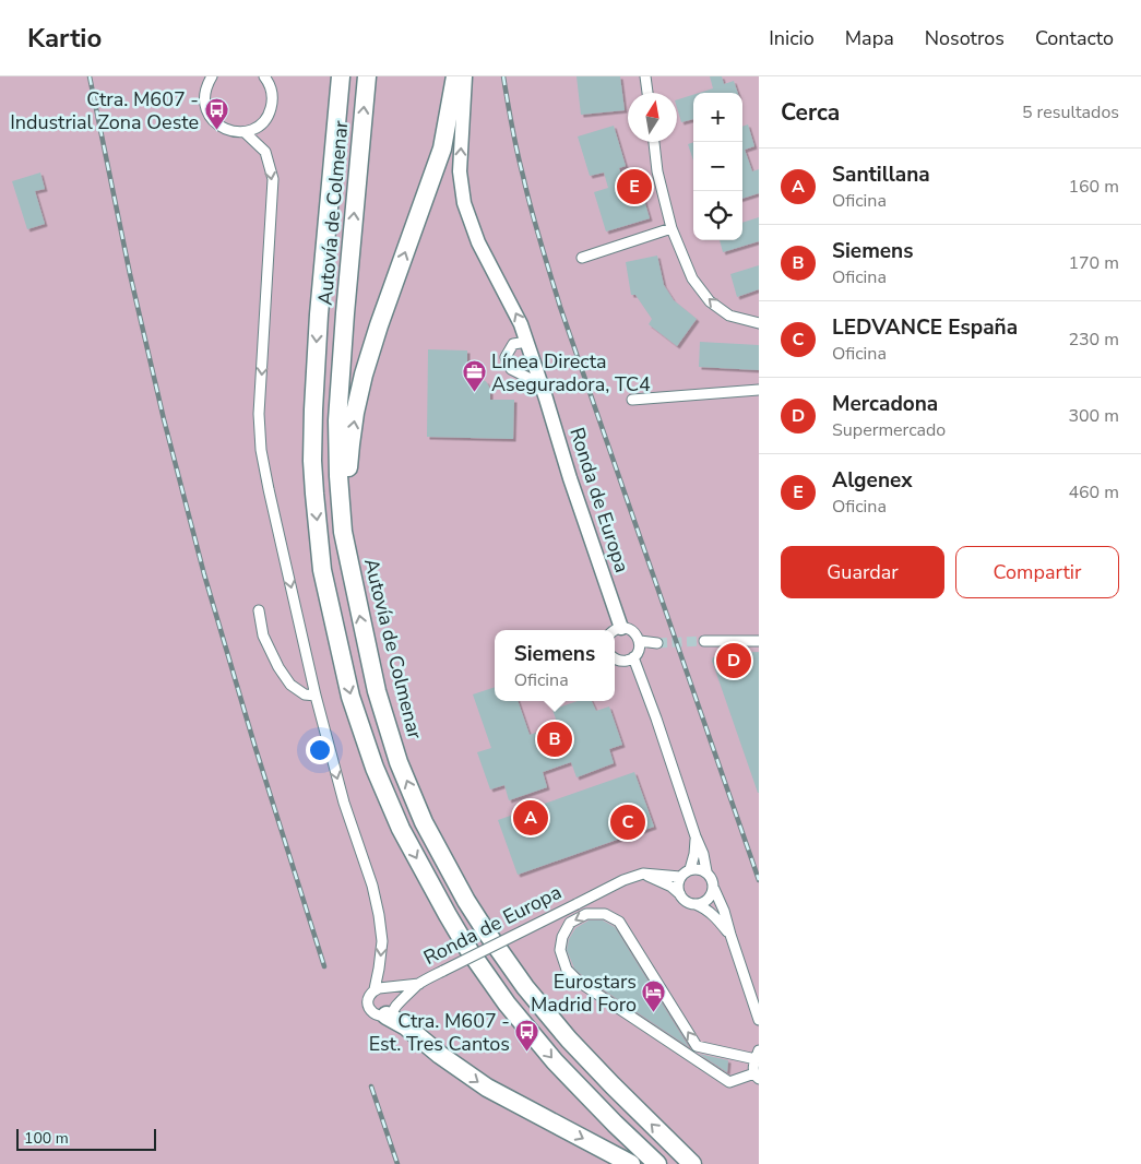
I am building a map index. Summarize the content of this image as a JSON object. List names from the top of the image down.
{
  "streets": {
    "highway": ["Autovía de Colmenar"],
    "street": ["Ronda de Europa"]
  },
  "places": {
    "bus stop": ["Ctra. M607 - Industrial Zona Oeste", "Ctra. M607 - Est. Tres Cantos"],
    "office": ["Línea Directa Aseguradora, TC4"],
    "hotel": ["Eurostars Madrid Foro"]
  },
  "scale_bar": "100 m",
  "north": "top",
  "page": {
    "header": "Kartio",
    "nav": [
      "Inicio",
      "Mapa",
      "Nosotros",
      "Contacto"
    ],
    "heading": ["Cerca", "5 resultados"],
    "map_buttons": ["+", "−"],
    "list": [
      {
        "mark": "A",
        "name": "Santillana",
        "note": "Oficina",
        "value": "160 m"
      },
      {
        "mark": "B",
        "name": "Siemens",
        "note": "Oficina",
        "value": "170 m"
      },
      {
        "mark": "C",
        "name": "LEDVANCE España",
        "note": "Oficina",
        "value": "230 m"
      },
      {
        "mark": "D",
        "name": "Mercadona",
        "note": "Supermercado",
        "value": "300 m"
      },
      {
        "mark": "E",
        "name": "Algenex",
        "note": "Oficina",
        "value": "460 m"
      }
    ],
    "pins": [
      "E",
      "D",
      "B",
      "A",
      "C"
    ],
    "buttons": ["Guardar", "Compartir"],
    "popup": ["Siemens", "Oficina"],
    "scale": "100 m"
  }
}
